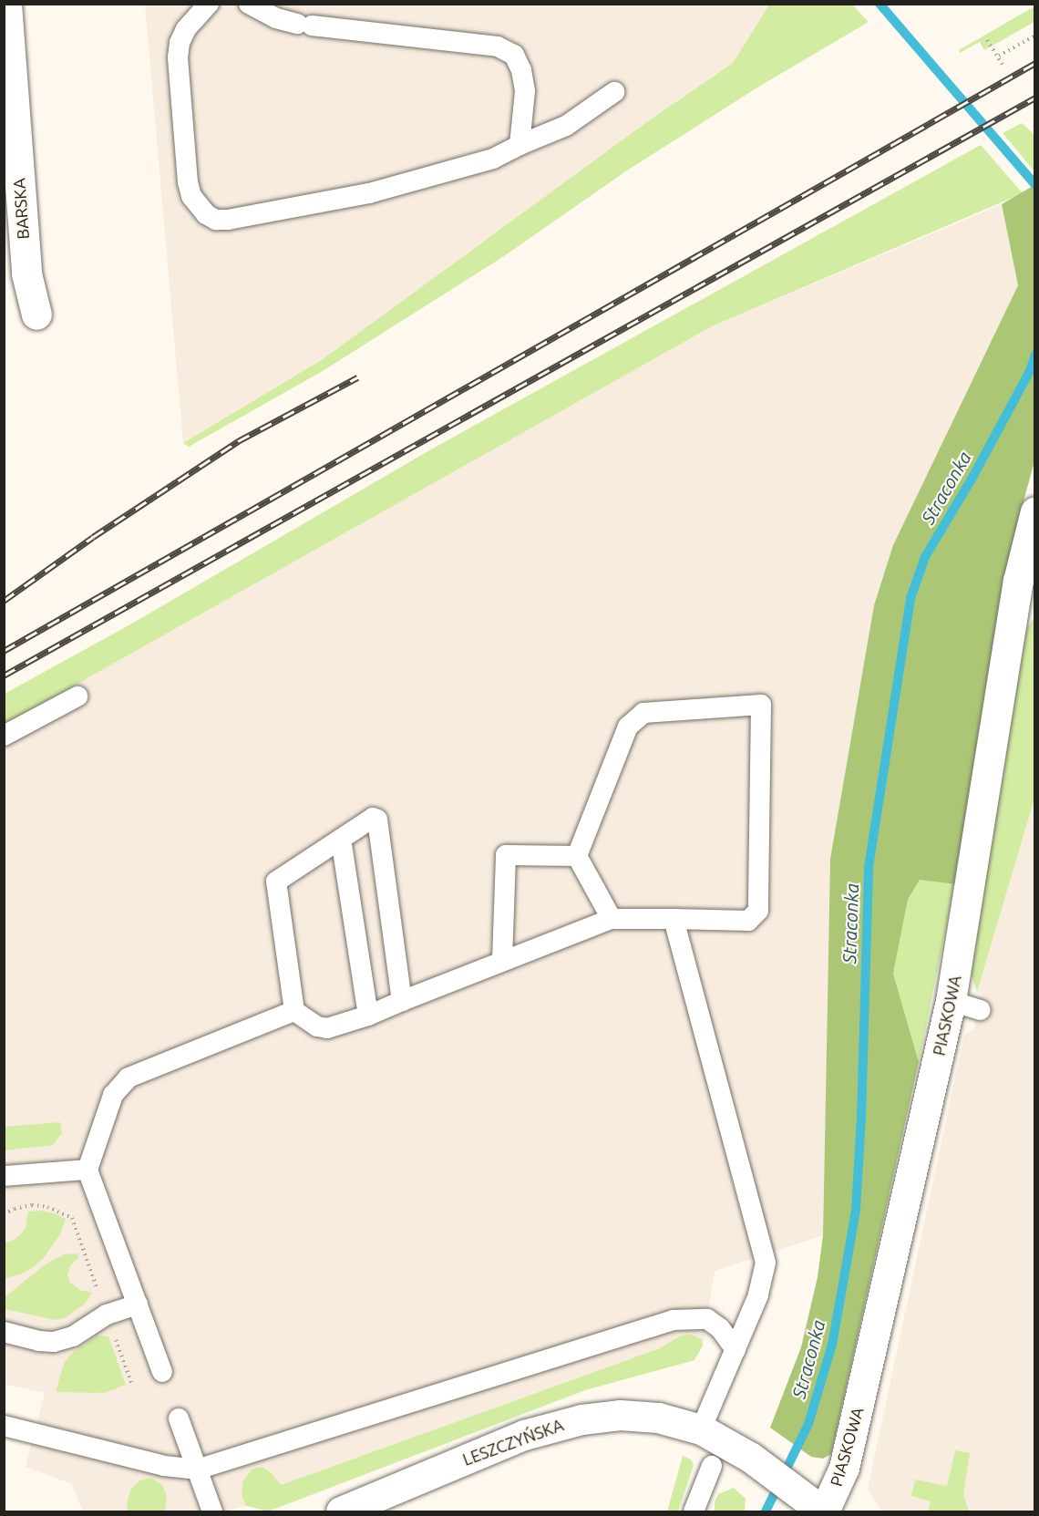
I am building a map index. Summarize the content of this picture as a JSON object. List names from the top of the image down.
{
  "streets": {
    "street": ["BARSKA", "PIASKOWA", "LESZCZYŃSKA"]
  },
  "crossings": [
    ["PIASKOWA", "LESZCZYŃSKA"]
  ],
  "water": ["Straconka"]
}
